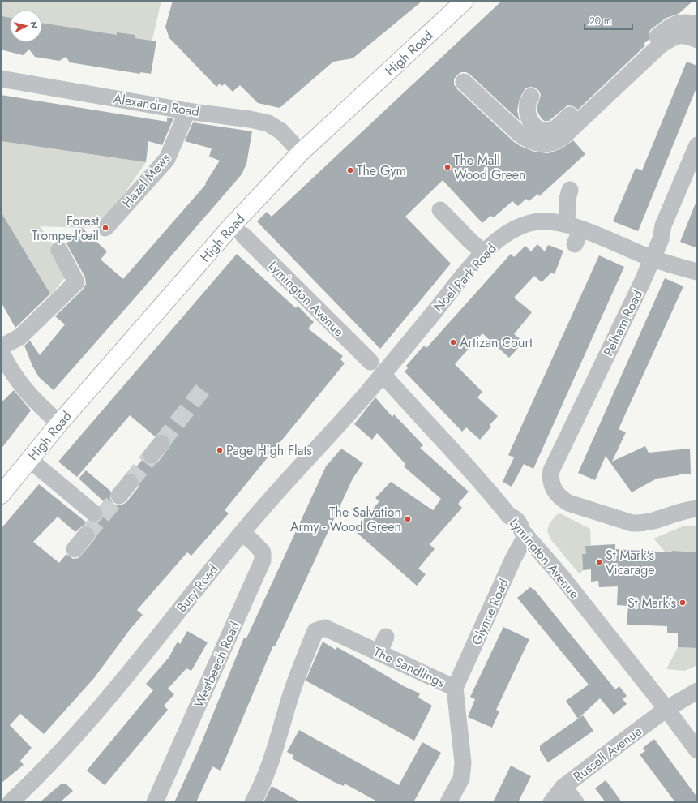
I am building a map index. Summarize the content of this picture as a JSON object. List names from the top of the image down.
{
  "streets": {
    "main road": ["High Road"],
    "street": [
      "Alexandra Road",
      "Hazel Mews",
      "Noel Park Road",
      "Lymington Avenue",
      "Pelham Road",
      "Bury Road",
      "Glynne Road",
      "Westbeech Road",
      "The Sandlings",
      "Russell Avenue"
    ]
  },
  "crossings": [
    ["High Road", "Alexandra Road"],
    ["Alexandra Road", "Hazel Mews"],
    ["Noel Park Road", "Lymington Avenue"],
    ["Noel Park Road", "Pelham Road"],
    ["Noel Park Road", "Bury Road"],
    ["Lymington Avenue", "Bury Road"],
    ["Lymington Avenue", "Glynne Road"],
    ["Lymington Avenue", "Russell Avenue"],
    ["Bury Road", "Westbeech Road"],
    ["Glynne Road", "The Sandlings"]
  ],
  "places": [
    "The Mall Wood Green",
    "The Gym",
    "Forest Trompe-l'œil",
    "Artizan Court",
    "Page High Flats",
    "The Salvation Army - Wood Green",
    "St Mark's Vicarage",
    "St Mark's"
  ],
  "scale_bar": "20 m",
  "north": "right"
}
